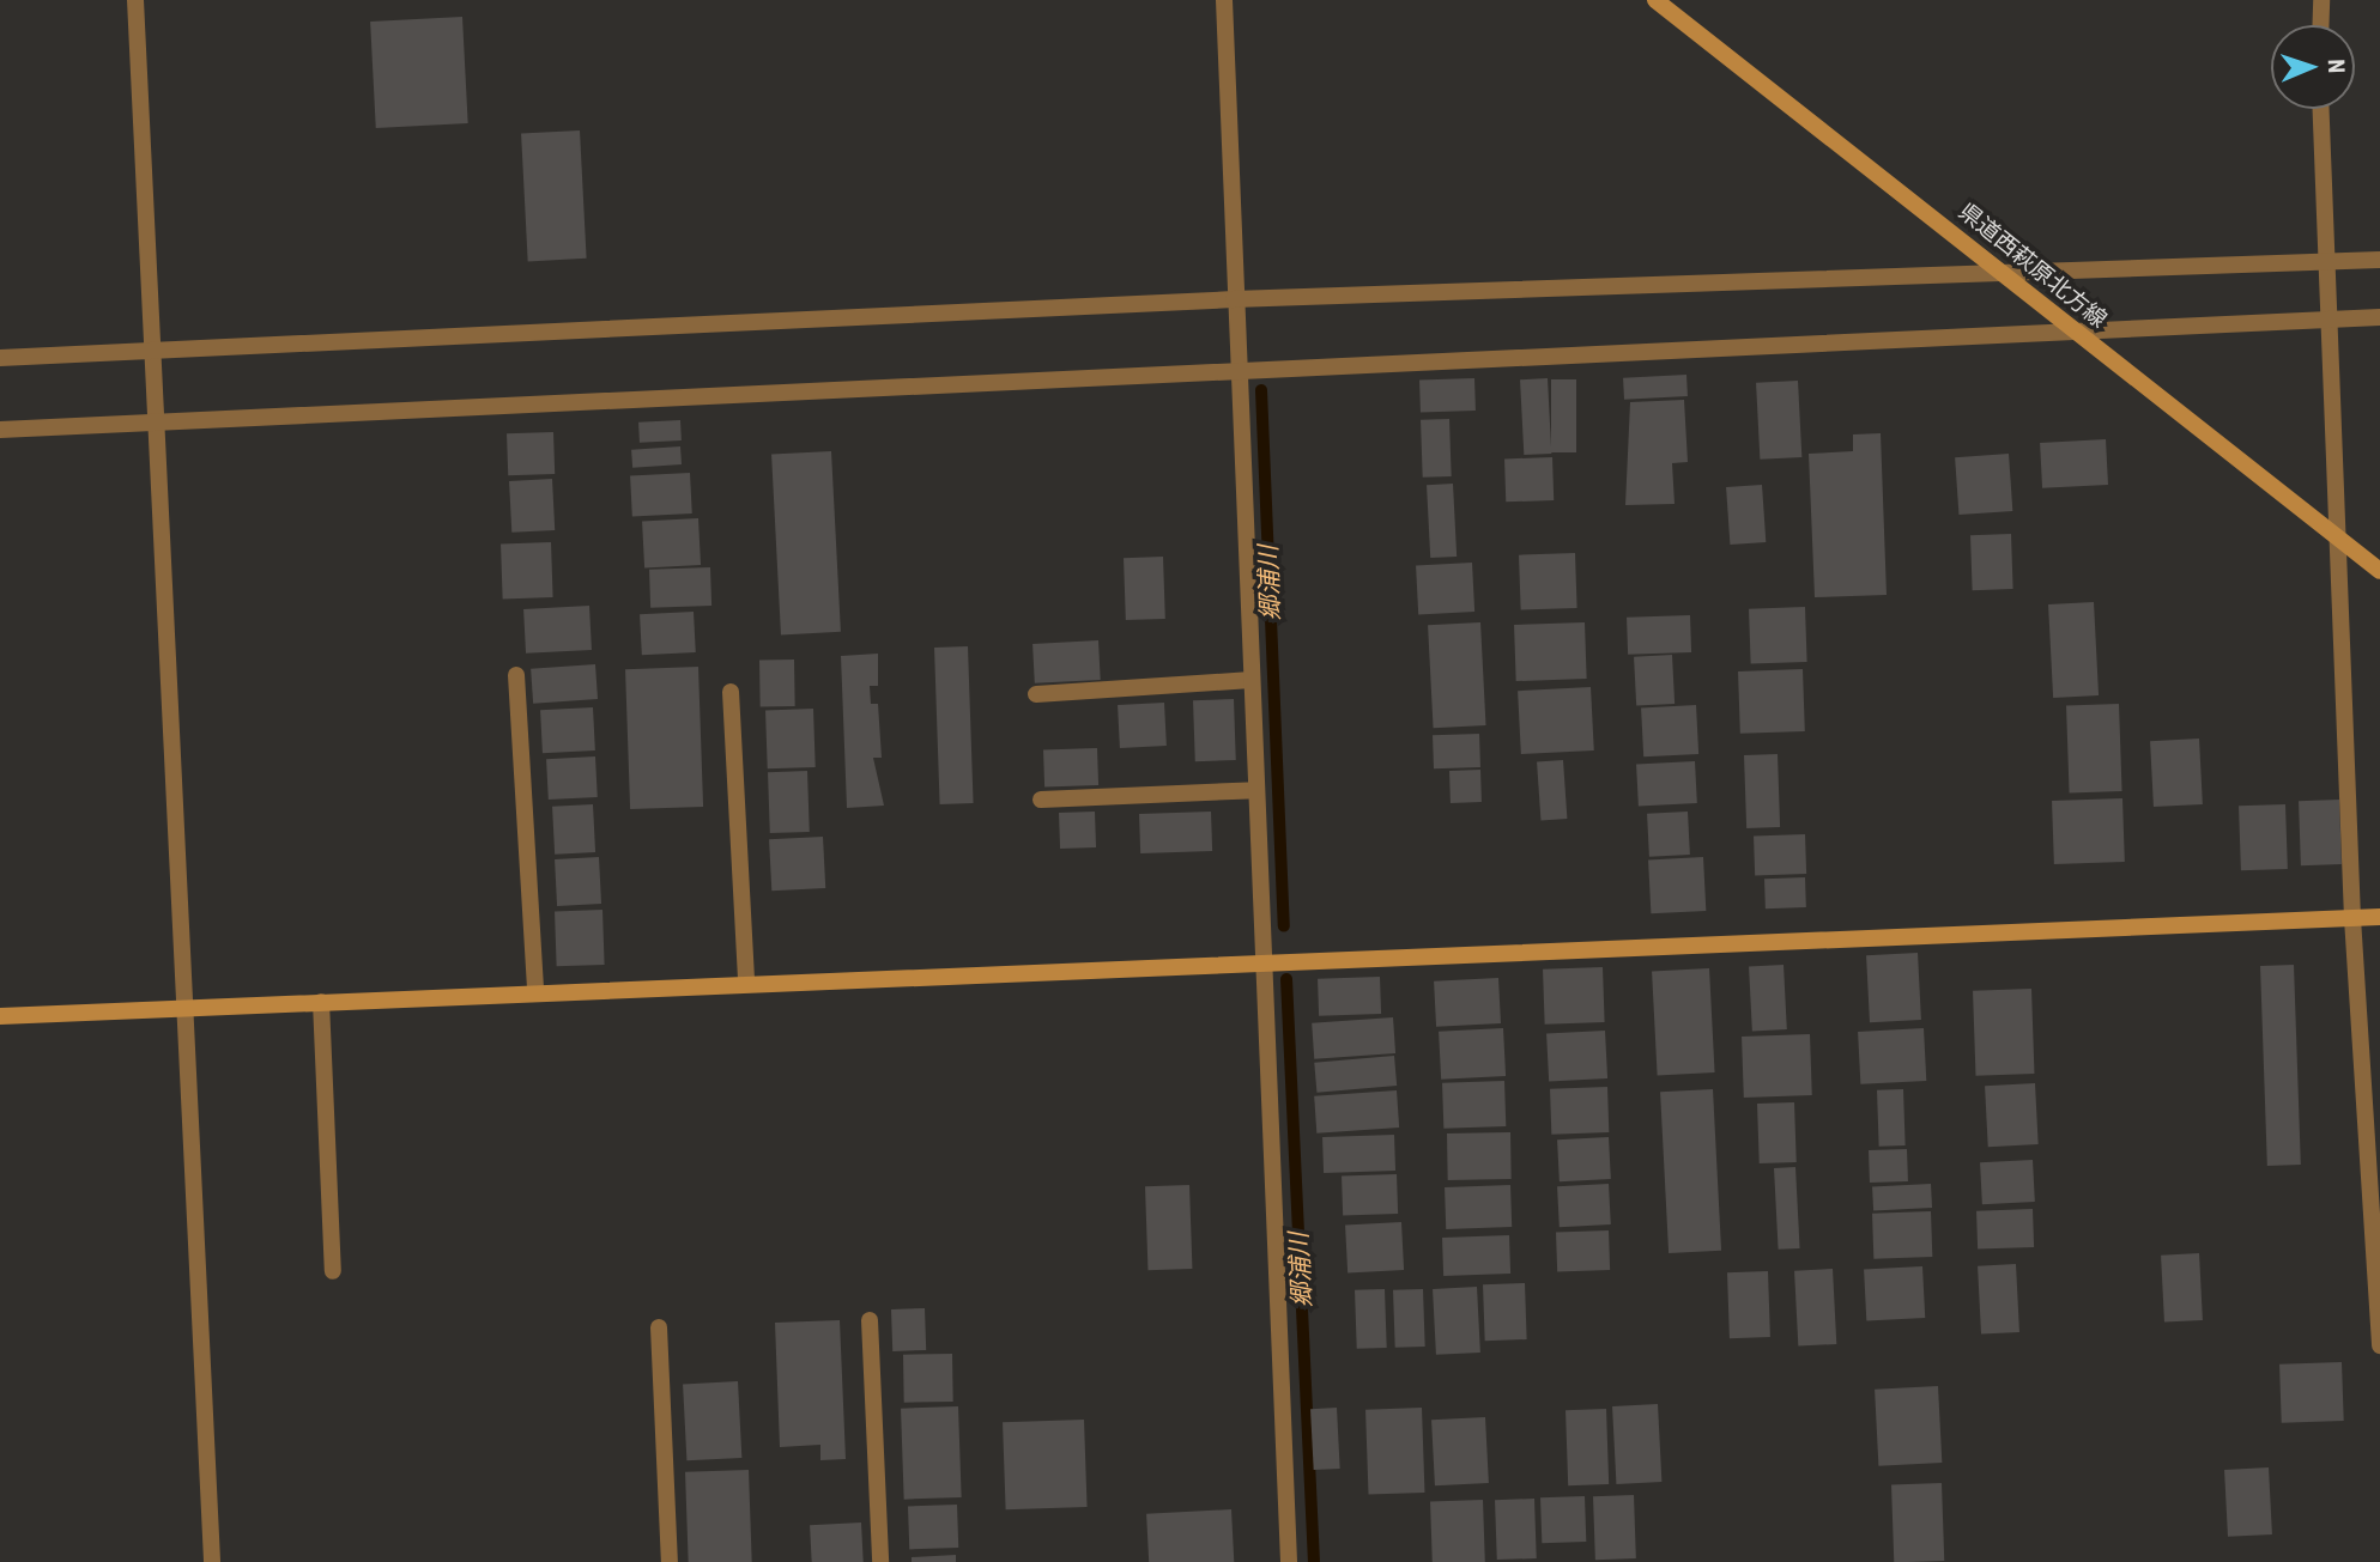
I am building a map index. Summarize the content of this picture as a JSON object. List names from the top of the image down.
{
  "streets": {
    "street": ["県道西萩原北方線"]
  },
  "water": ["郷浦川"],
  "north": "right"
}
